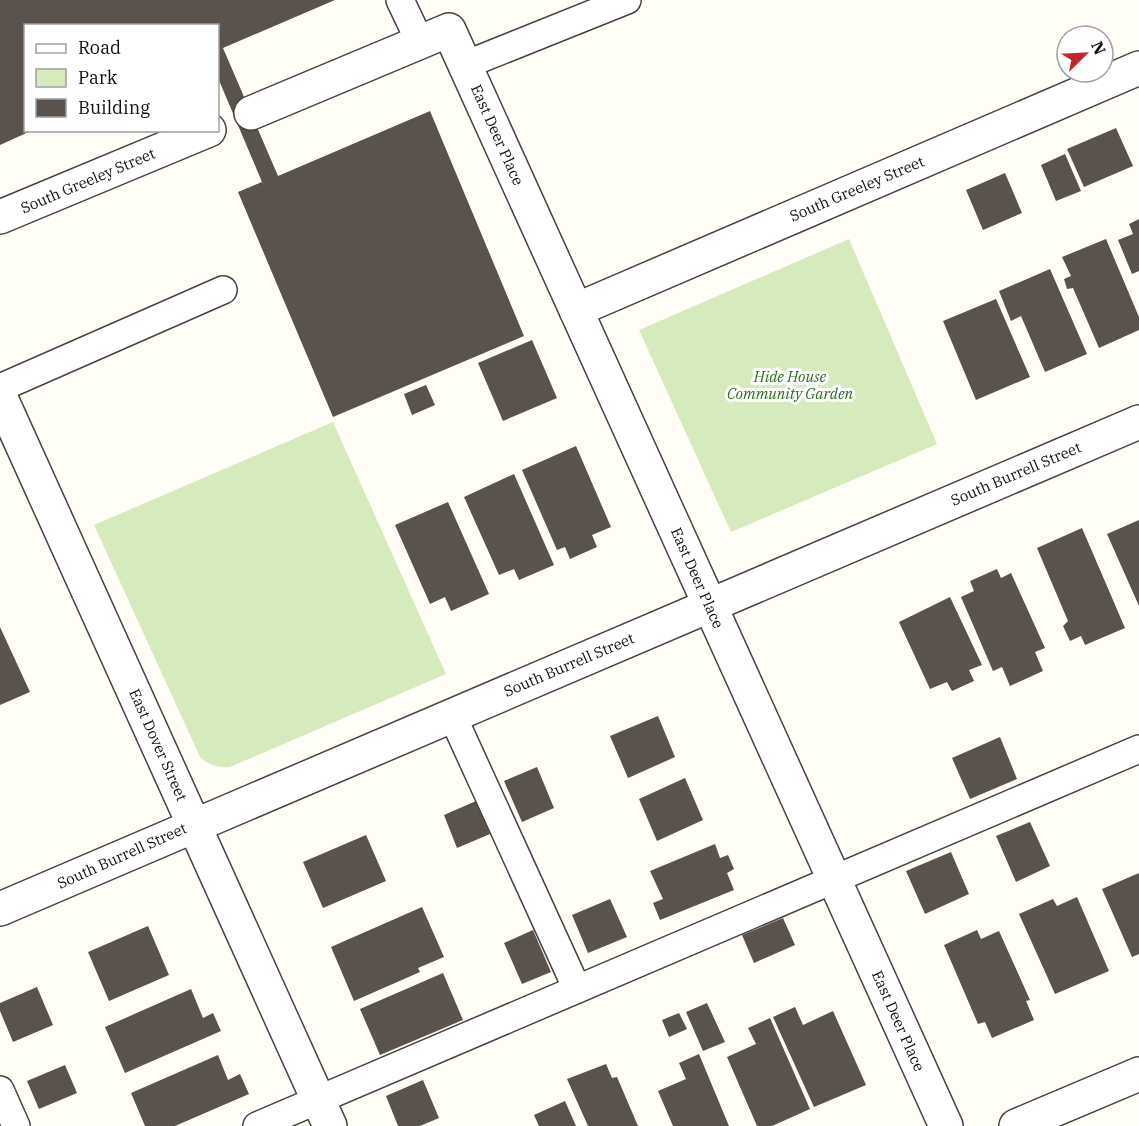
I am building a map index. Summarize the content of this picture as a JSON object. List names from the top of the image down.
{
  "streets": {
    "street": [
      "East Deer Place",
      "South Greeley Street",
      "South Burrell Street",
      "East Dover Street"
    ]
  },
  "crossings": [
    ["East Deer Place", "South Greeley Street"],
    ["East Deer Place", "South Burrell Street"],
    ["South Burrell Street", "East Dover Street"]
  ],
  "parks": ["Hide House Community Garden"],
  "legend": ["Road", "Park", "Building"],
  "north": "top right"
}
